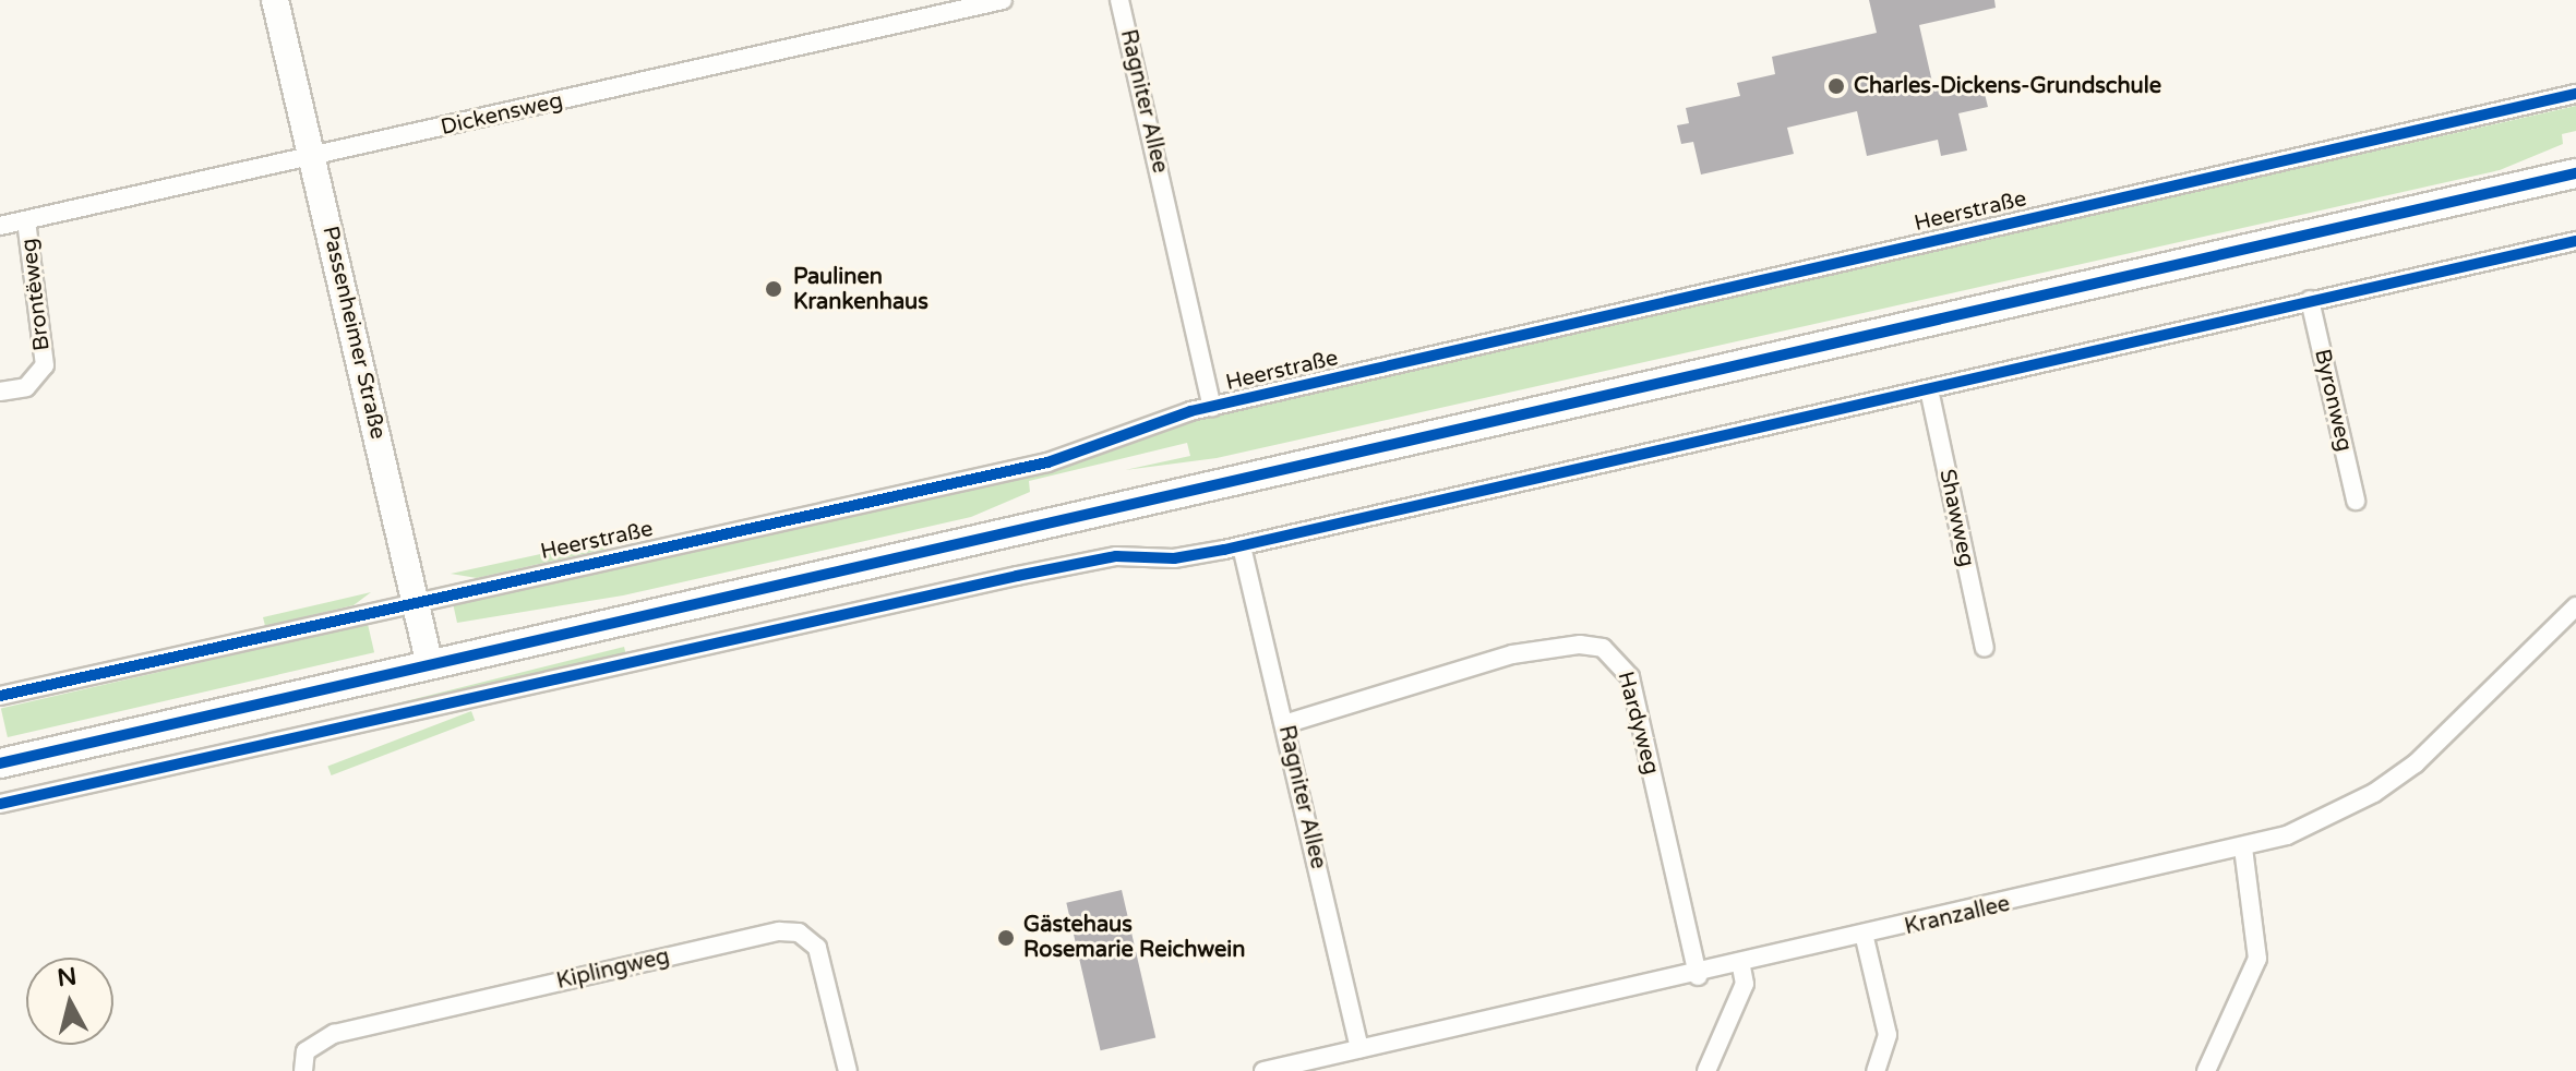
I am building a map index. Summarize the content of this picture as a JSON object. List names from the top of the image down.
{
  "streets": {
    "street": [
      "Ragniter Allee",
      "Dickensweg",
      "Heerstraße",
      "Brontëweg",
      "Passenheimer Straße",
      "Byronweg",
      "Shawweg",
      "Hardyweg",
      "Kranzallee",
      "Kiplingweg"
    ]
  },
  "crossings": [
    ["Ragniter Allee", "Heerstraße"],
    ["Ragniter Allee", "Hardyweg"],
    ["Ragniter Allee", "Kranzallee"],
    ["Dickensweg", "Brontëweg"],
    ["Dickensweg", "Passenheimer Straße"],
    ["Heerstraße", "Passenheimer Straße"],
    ["Hardyweg", "Kranzallee"]
  ],
  "places": ["Charles-Dickens-Grundschule", "Paulinen Krankenhaus", "Gästehaus Rosemarie Reichwein"],
  "north": "top"
}
